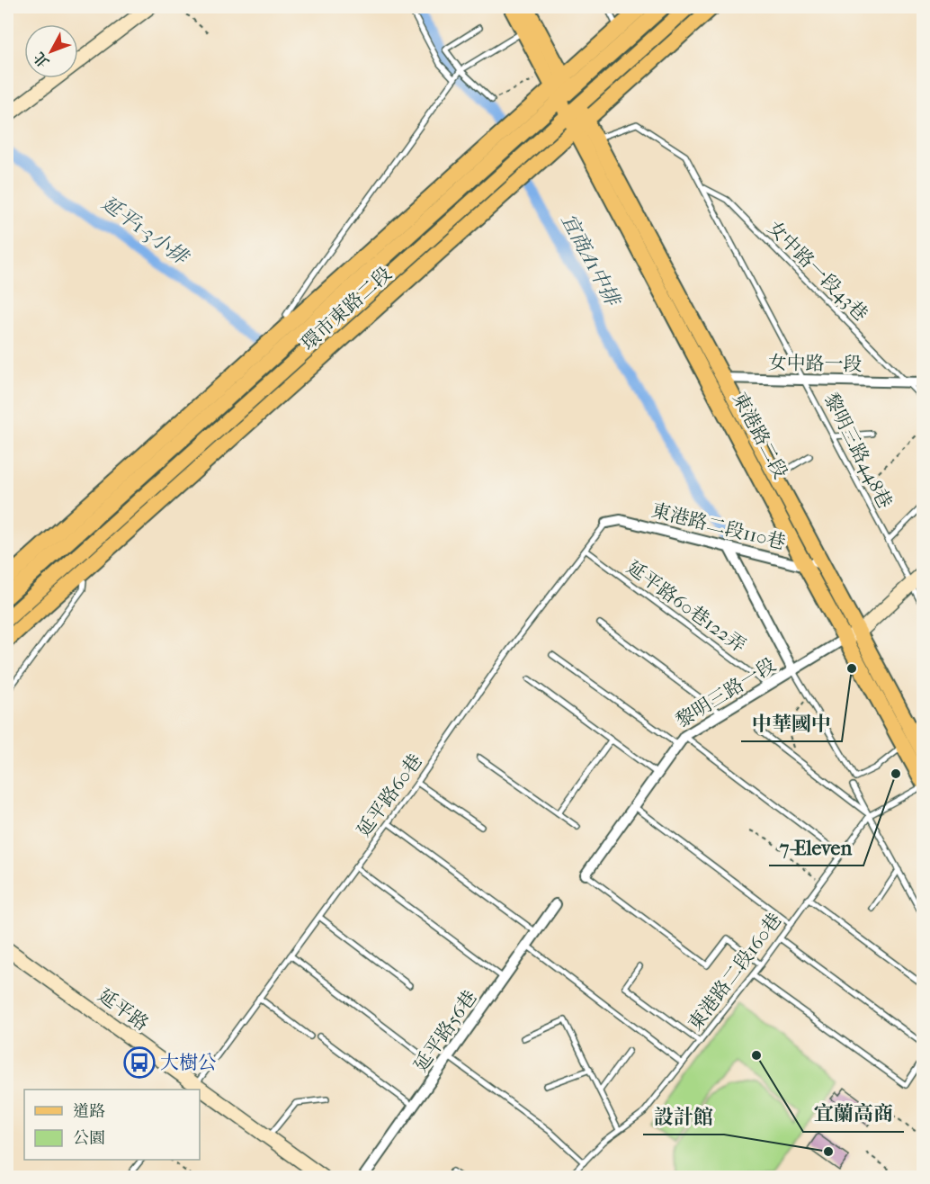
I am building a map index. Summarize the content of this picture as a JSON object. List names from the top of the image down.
{
  "streets": {
    "main road": ["環市東路二段", "東港路二段", "延平路"],
    "street": [
      "女中路一段",
      "東港路二段110巷",
      "黎明三路一段",
      "延平路56巷"
    ],
    "lane": [
      "女中路一段43巷",
      "黎明三路448巷",
      "延平路60巷122弄",
      "延平路60巷",
      "東港路二段160巷"
    ]
  },
  "crossings": [
    ["女中路一段43巷", "女中路一段"],
    ["女中路一段43巷", "黎明三路448巷"],
    ["環市東路二段", "東港路二段"],
    ["女中路一段", "東港路二段"],
    ["女中路一段", "黎明三路448巷"],
    ["東港路二段", "黎明三路448巷"],
    ["東港路二段", "東港路二段110巷"],
    ["東港路二段", "黎明三路一段"],
    ["東港路二段110巷", "延平路60巷"],
    ["延平路60巷122弄", "黎明三路一段"],
    ["延平路60巷122弄", "延平路60巷"],
    ["延平路60巷", "延平路"]
  ],
  "water": ["延平1-3小排", "宜商A1中排"],
  "places": {
    "other": [
      "中華國中",
      "7-Eleven",
      "宜蘭高商",
      "設計館"
    ],
    "bus stop": ["大樹公"]
  },
  "legend": ["道路", "公園"],
  "north": "bottom left"
}
